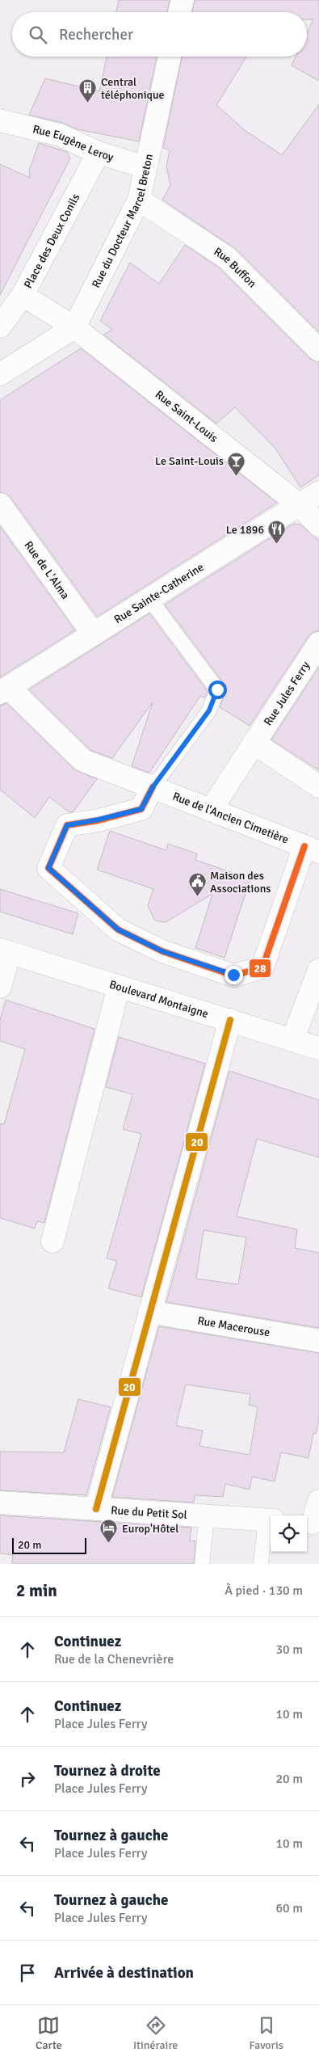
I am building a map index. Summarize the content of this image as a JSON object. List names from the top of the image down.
{
  "streets": {
    "street": [
      "Rue Eugène Leroy",
      "Rue du Docteur Marcel Breton",
      "Place des Deux Conils",
      "Rue Buffon",
      "Rue Saint-Louis",
      "Rue de L'Alma",
      "Rue Sainte-Catherine",
      "Rue Jules Ferry",
      "Rue de l'Ancien Cimetière",
      "Boulevard Montaigne",
      "Rue Macerouse",
      "Rue du Petit Sol"
    ]
  },
  "crossings": [
    ["Rue Eugène Leroy", "Rue du Docteur Marcel Breton"],
    ["Rue Eugène Leroy", "Place des Deux Conils"],
    ["Rue du Docteur Marcel Breton", "Rue Buffon"],
    ["Rue du Docteur Marcel Breton", "Rue Saint-Louis"],
    ["Rue Saint-Louis", "Rue Sainte-Catherine"],
    ["Rue de L'Alma", "Rue Sainte-Catherine"],
    ["Rue Sainte-Catherine", "Rue de l'Ancien Cimetière"],
    ["Rue Jules Ferry", "Rue de l'Ancien Cimetière"]
  ],
  "places": {
    "building": ["Central téléphonique"],
    "bar": ["Le Saint-Louis"],
    "restaurant": ["Le 1896"],
    "public building": ["Maison des Associations"],
    "hotel": ["Europ'Hôtel"]
  },
  "lines": ["transit line 28", "transit line 20"],
  "scale_bar": "20 m",
  "page": {
    "search": "Rechercher",
    "scale": "20 m",
    "heading": ["2 min", "À pied · 130 m"],
    "list": [
      ["Continuez", "Rue de la Chenevrière", "30 m"],
      ["Continuez", "Place Jules Ferry", "10 m"],
      ["Tournez à droite", "Place Jules Ferry", "20 m"],
      ["Tournez à gauche", "Place Jules Ferry", "10 m"],
      ["Tournez à gauche", "Place Jules Ferry", "60 m"],
      "Arrivée à destination"
    ],
    "nav": ["Carte", "Itinéraire", "Favoris"]
  }
}
